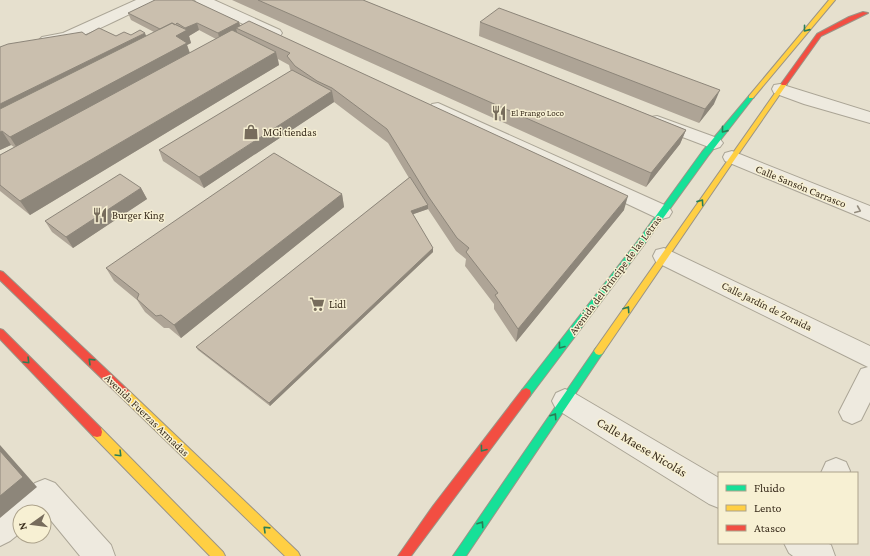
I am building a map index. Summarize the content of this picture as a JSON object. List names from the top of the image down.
{
  "streets": {
    "street": [
      "Calle Sansón Carrasco",
      "Avenida del Príncipe de las Letras",
      "Calle Jardín de Zoraida",
      "Avenida Fuerzas Armadas",
      "Calle Maese Nicolás"
    ]
  },
  "places": {
    "restaurant": ["El Frango Loco", "Burger King"],
    "shop": ["MGi tiendas"],
    "supermarket": ["Lidl"]
  },
  "legend": ["Fluido", "Lento", "Atasco"],
  "north": "left"
}
